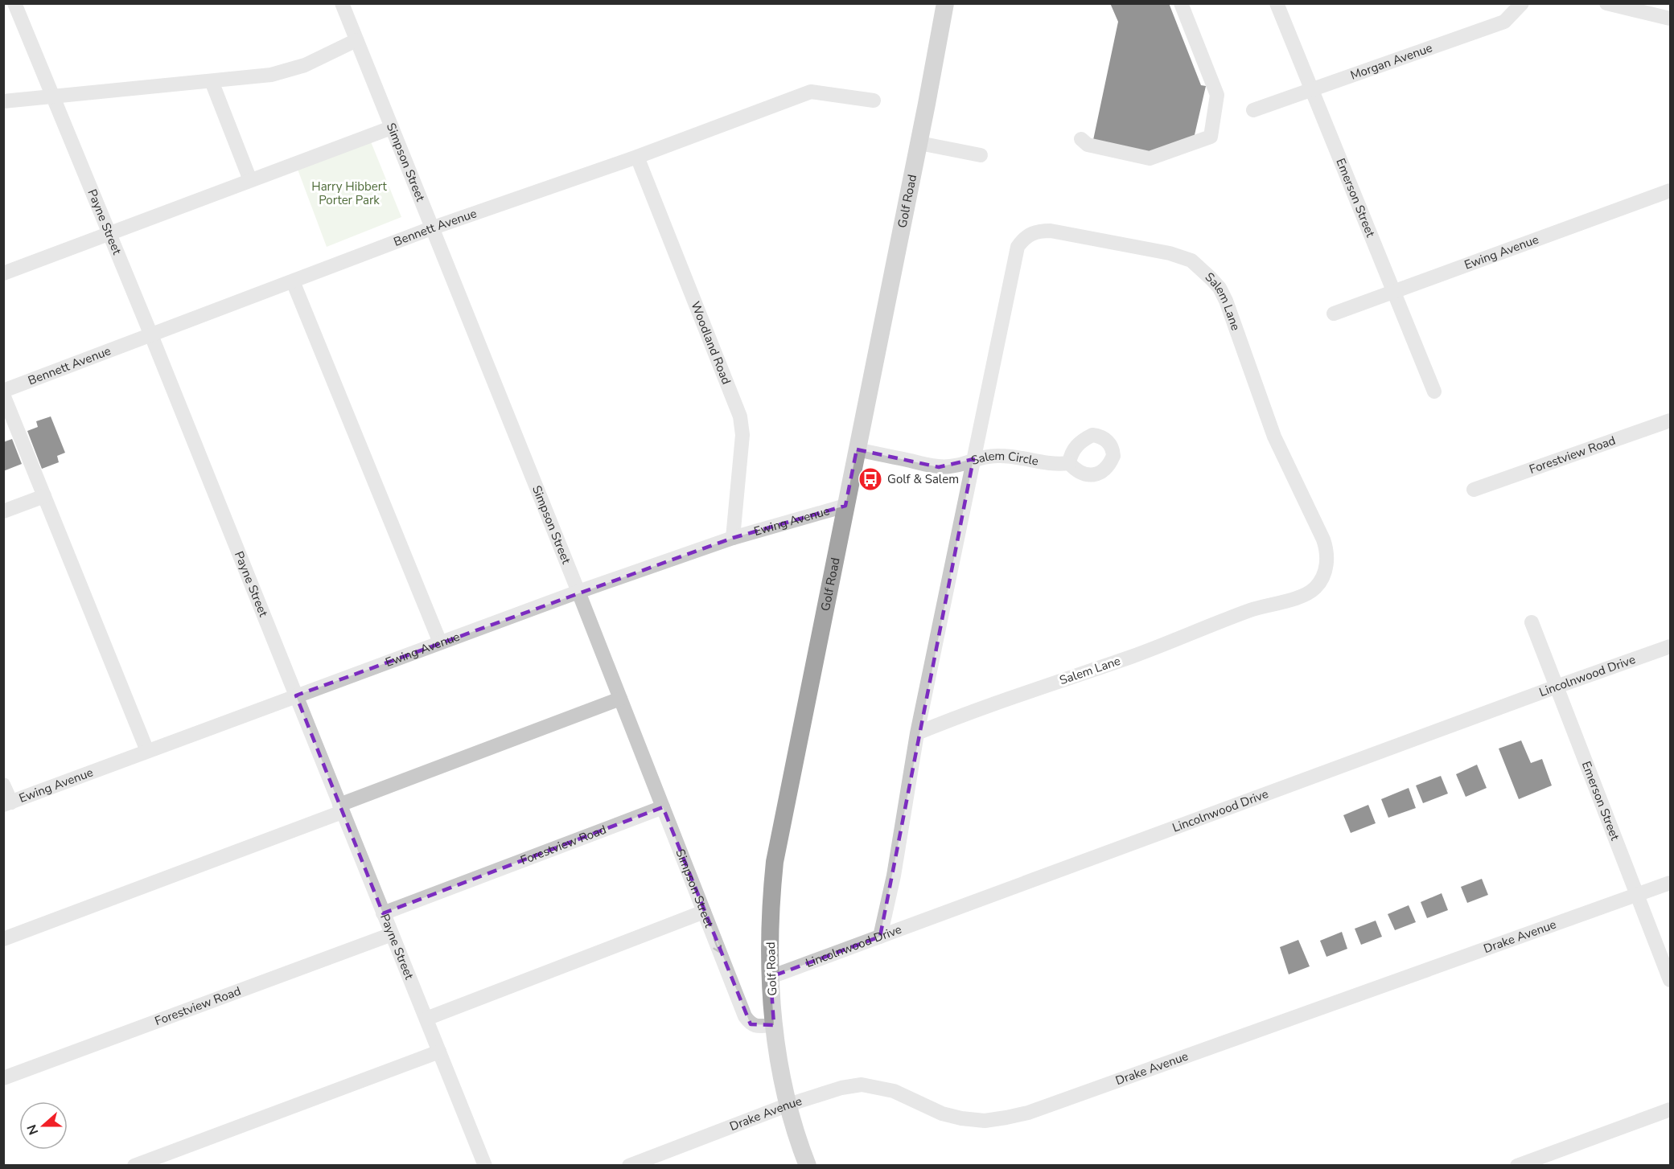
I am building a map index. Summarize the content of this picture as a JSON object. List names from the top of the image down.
{
  "streets": {
    "main road": ["Golf Road"],
    "street": [
      "Morgan Avenue",
      "Simpson Street",
      "Emerson Street",
      "Payne Street",
      "Bennett Avenue",
      "Ewing Avenue",
      "Salem Lane",
      "Woodland Road",
      "Forestview Road",
      "Salem Circle",
      "Lincolnwood Drive",
      "Drake Avenue"
    ]
  },
  "crossings": [
    ["Morgan Avenue", "Emerson Street"],
    ["Simpson Street", "Golf Road"],
    ["Simpson Street", "Bennett Avenue"],
    ["Simpson Street", "Ewing Avenue"],
    ["Simpson Street", "Forestview Road"],
    ["Emerson Street", "Ewing Avenue"],
    ["Emerson Street", "Lincolnwood Drive"],
    ["Emerson Street", "Drake Avenue"],
    ["Golf Road", "Ewing Avenue"],
    ["Golf Road", "Salem Circle"],
    ["Golf Road", "Lincolnwood Drive"],
    ["Golf Road", "Drake Avenue"],
    ["Payne Street", "Bennett Avenue"],
    ["Payne Street", "Ewing Avenue"],
    ["Payne Street", "Forestview Road"],
    ["Bennett Avenue", "Woodland Road"],
    ["Ewing Avenue", "Woodland Road"],
    ["Salem Lane", "Salem Circle"],
    ["Salem Lane", "Lincolnwood Drive"]
  ],
  "parks": ["Harry Hibbert Porter Park"],
  "places": {
    "bus stop": ["Golf & Salem"]
  },
  "north": "left"
}
